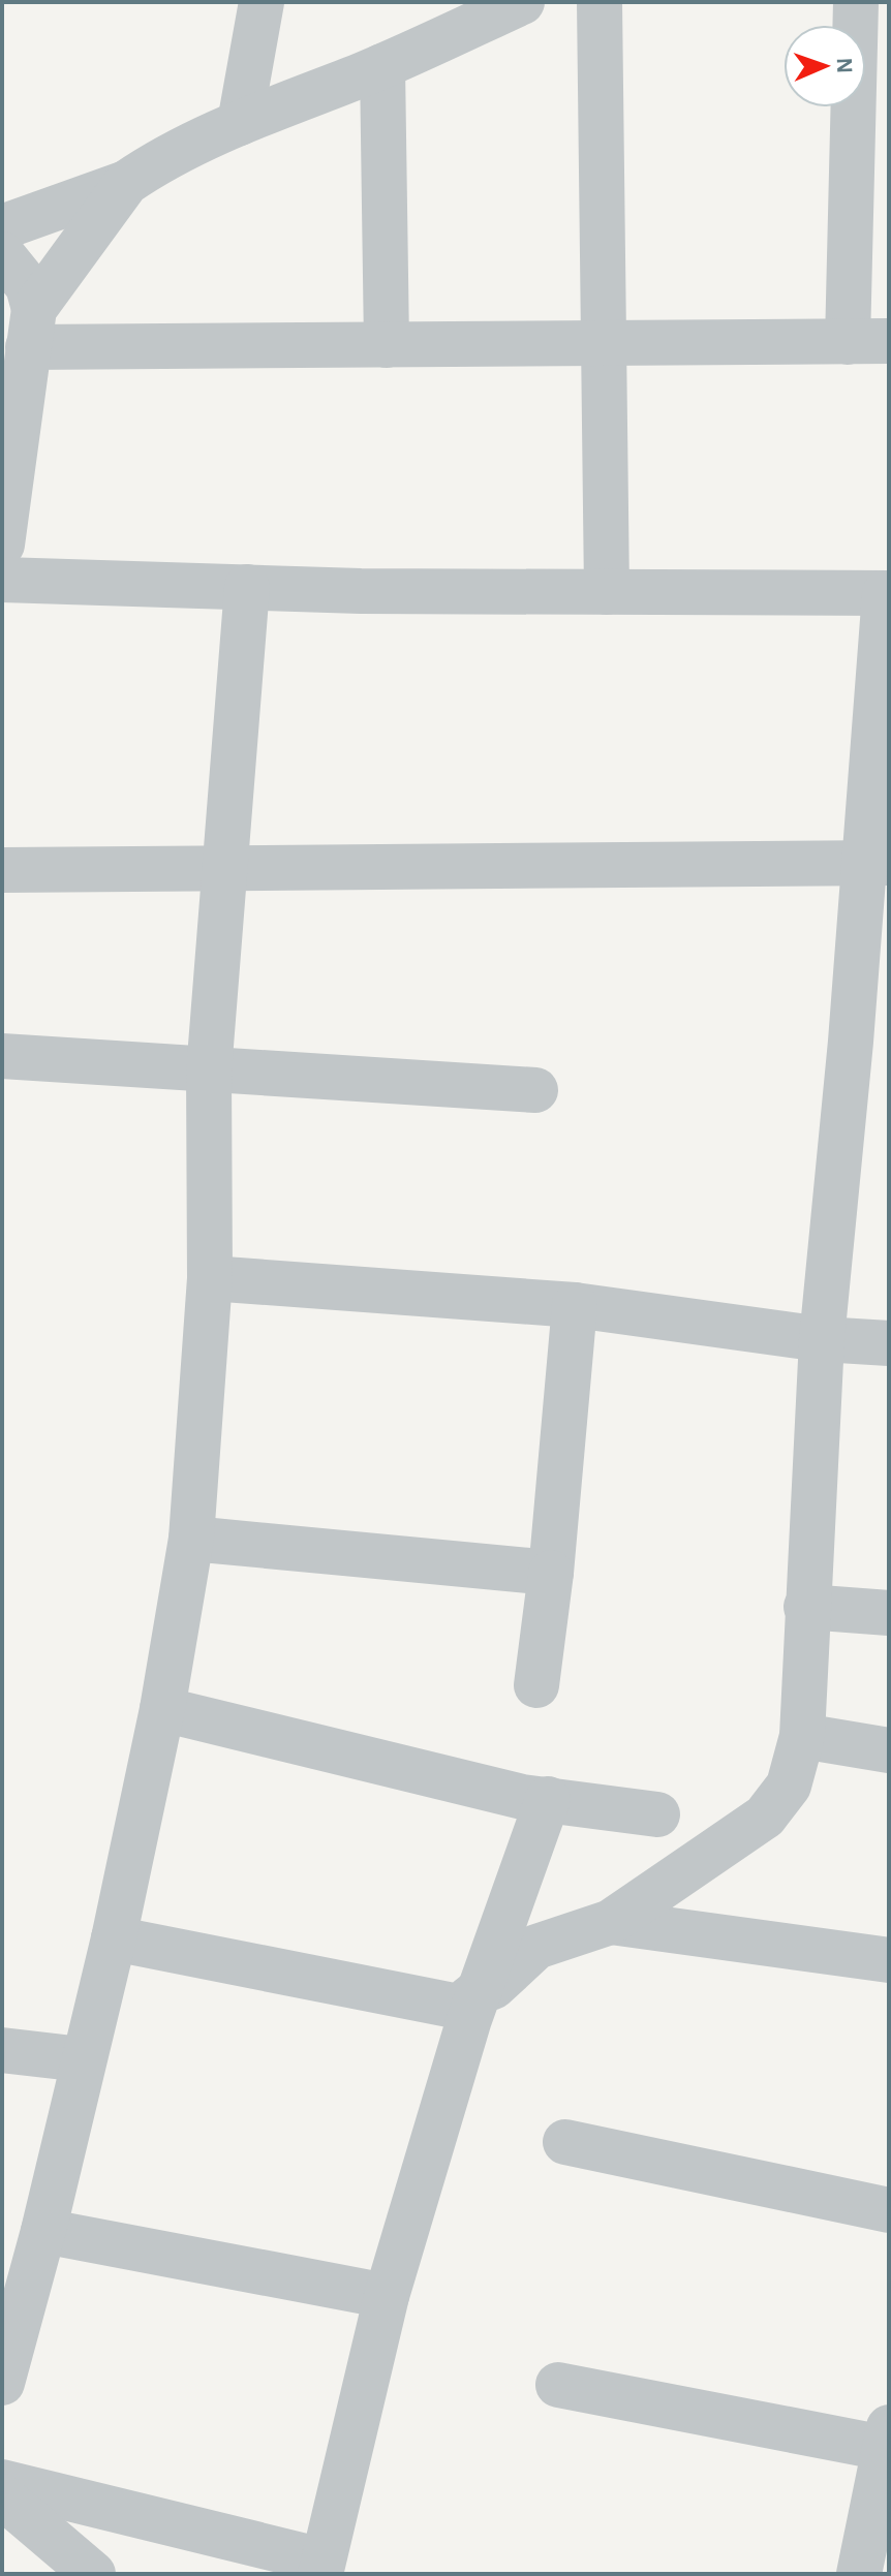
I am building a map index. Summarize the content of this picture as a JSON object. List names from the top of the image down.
{
  "north": "right"
}
